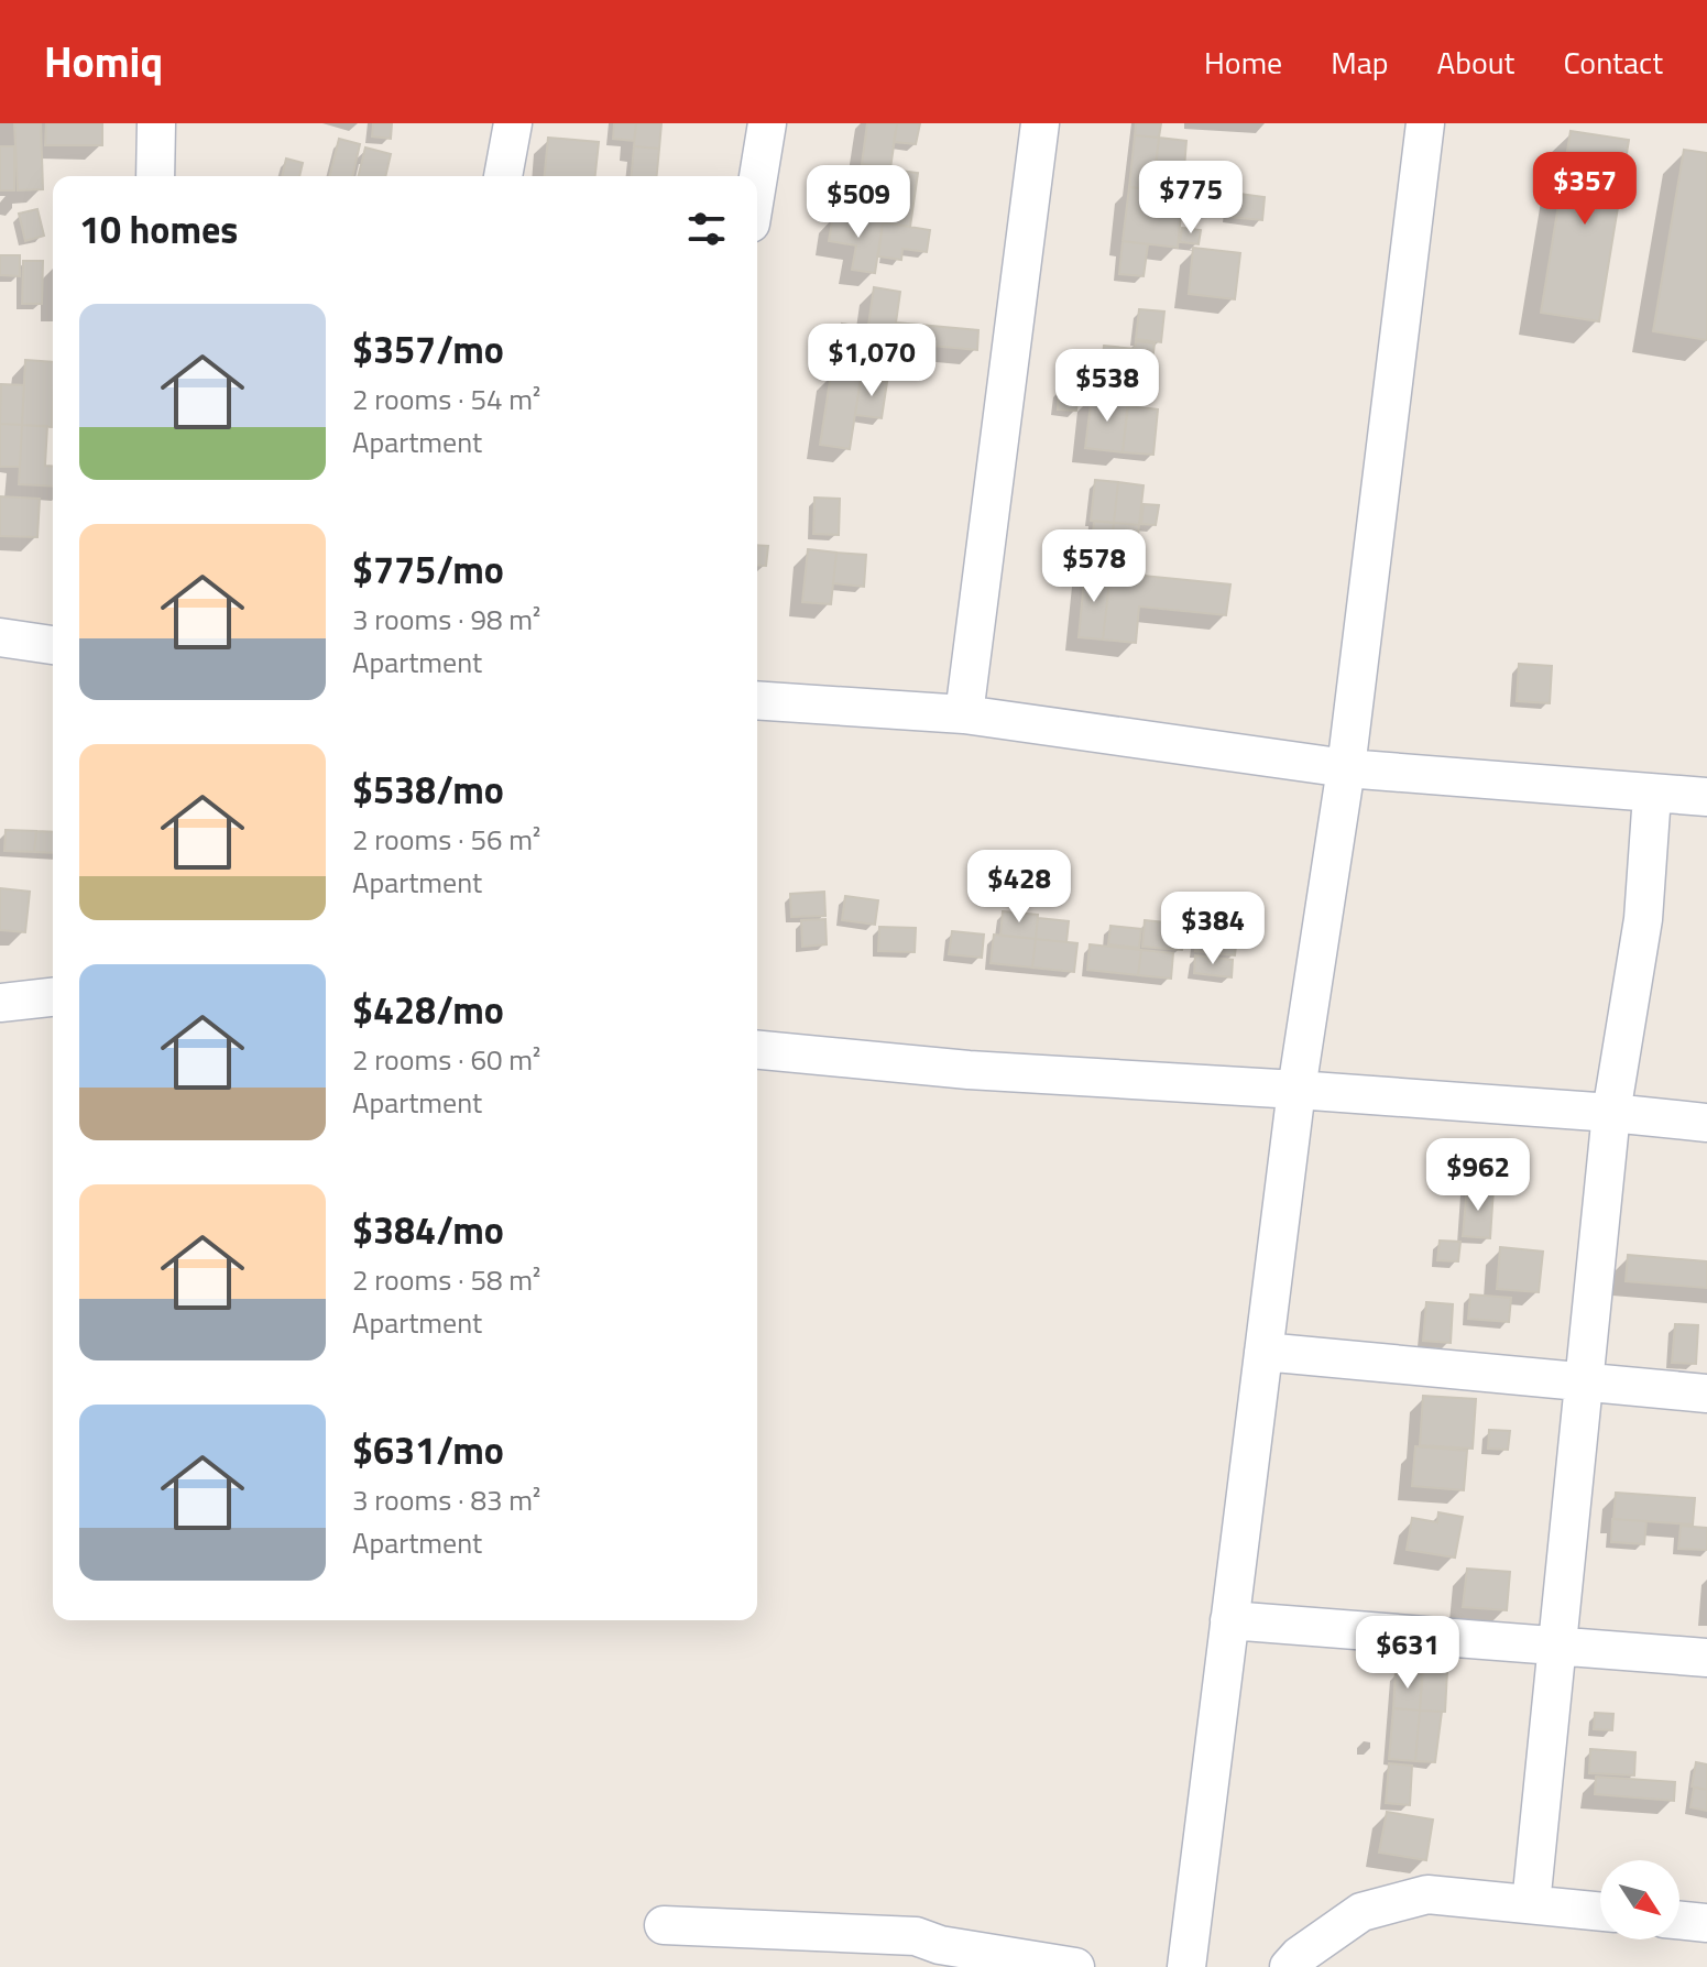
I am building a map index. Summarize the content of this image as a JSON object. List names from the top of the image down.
{
  "north": "bottom right",
  "page": {
    "header": "Homiq",
    "nav": [
      "Home",
      "Map",
      "About",
      "Contact"
    ],
    "price": [
      "$357",
      "$775",
      "$509",
      "$1,070",
      "$538",
      "$578",
      "$428",
      "$384",
      "$962",
      "$631"
    ],
    "heading": "10 homes",
    "list": [
      {
        "name": "$357/mo",
        "note": "2 rooms · 54 m² · Apartment"
      },
      {
        "name": "$775/mo",
        "note": "3 rooms · 98 m² · Apartment"
      },
      {
        "name": "$538/mo",
        "note": "2 rooms · 56 m² · Apartment"
      },
      {
        "name": "$428/mo",
        "note": "2 rooms · 60 m² · Apartment"
      },
      {
        "name": "$384/mo",
        "note": "2 rooms · 58 m² · Apartment"
      },
      {
        "name": "$631/mo",
        "note": "3 rooms · 83 m² · Apartment"
      }
    ]
  }
}
